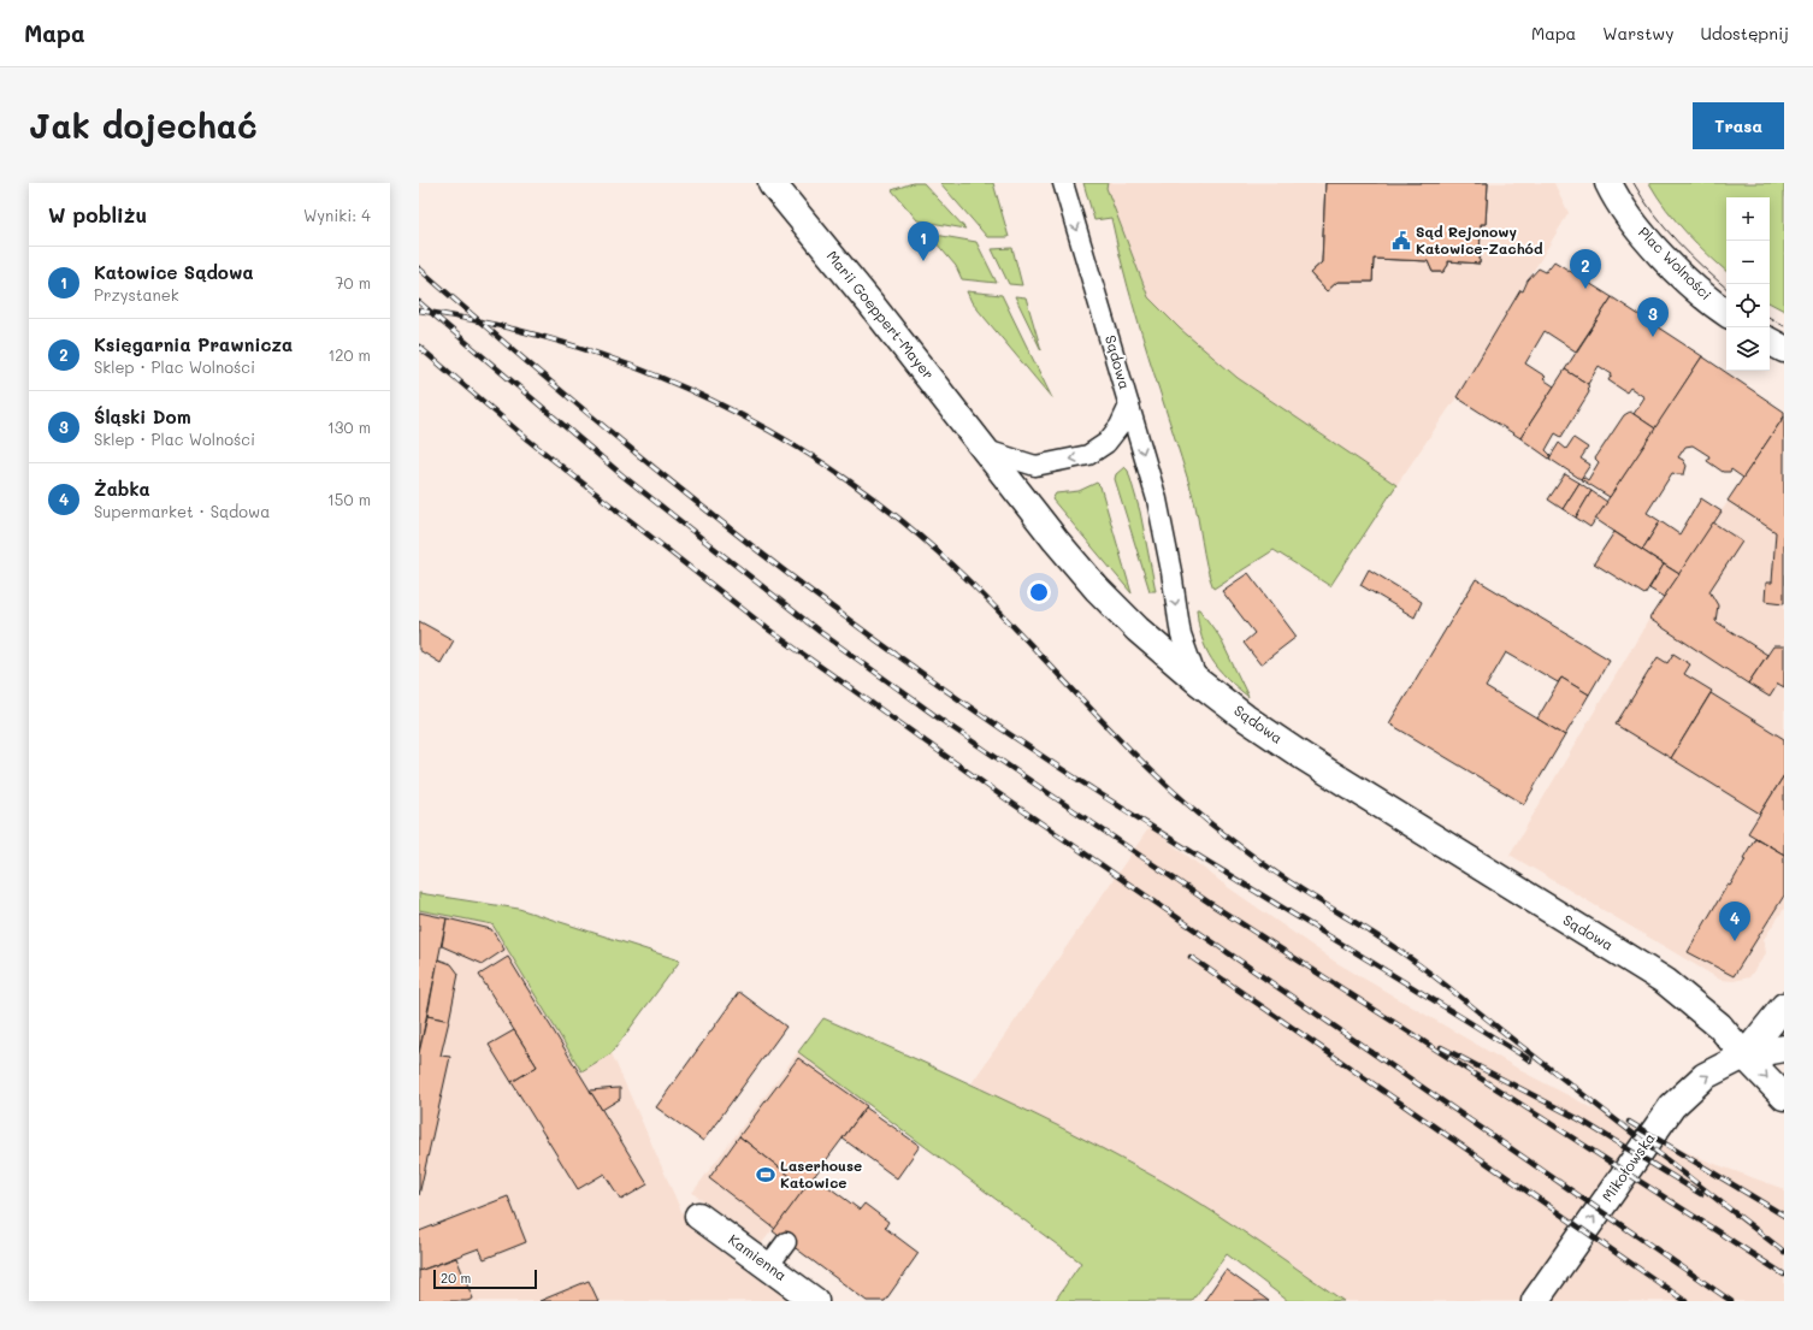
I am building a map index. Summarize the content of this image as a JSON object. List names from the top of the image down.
{
  "streets": {
    "main road": [
      "Plac Wolności",
      "Marii Goeppert-Mayer",
      "Sądowa",
      "Mikołowska",
      "Kamienna"
    ]
  },
  "crossings": [
    ["Marii Goeppert-Mayer", "Sądowa"],
    ["Sądowa", "Mikołowska"]
  ],
  "one_way": ["Sądowa", "Mikołowska"],
  "places": {
    "public building": ["Sąd Rejonowy Katowice-Zachód"],
    "sports": ["Laserhouse Katowice"]
  },
  "scale_bar": "20 m",
  "page": {
    "header": "Mapa",
    "nav": ["Mapa", "Warstwy", "Udostępnij"],
    "buttons": "Trasa",
    "title": "Jak dojechać",
    "heading": ["W pobliżu", "Wyniki: 4"],
    "map_buttons": ["+", "−"],
    "pins": [
      "1",
      "2",
      "3",
      "4"
    ],
    "list": [
      {
        "mark": "1",
        "name": "Katowice Sądowa",
        "note": "Przystanek",
        "value": "70 m"
      },
      {
        "mark": "2",
        "name": "Księgarnia Prawnicza",
        "note": "Sklep · Plac Wolności",
        "value": "120 m"
      },
      {
        "mark": "3",
        "name": "Śląski Dom",
        "note": "Sklep · Plac Wolności",
        "value": "130 m"
      },
      {
        "mark": "4",
        "name": "Żabka",
        "note": "Supermarket · Sądowa",
        "value": "150 m"
      }
    ],
    "scale": "20 m"
  }
}
